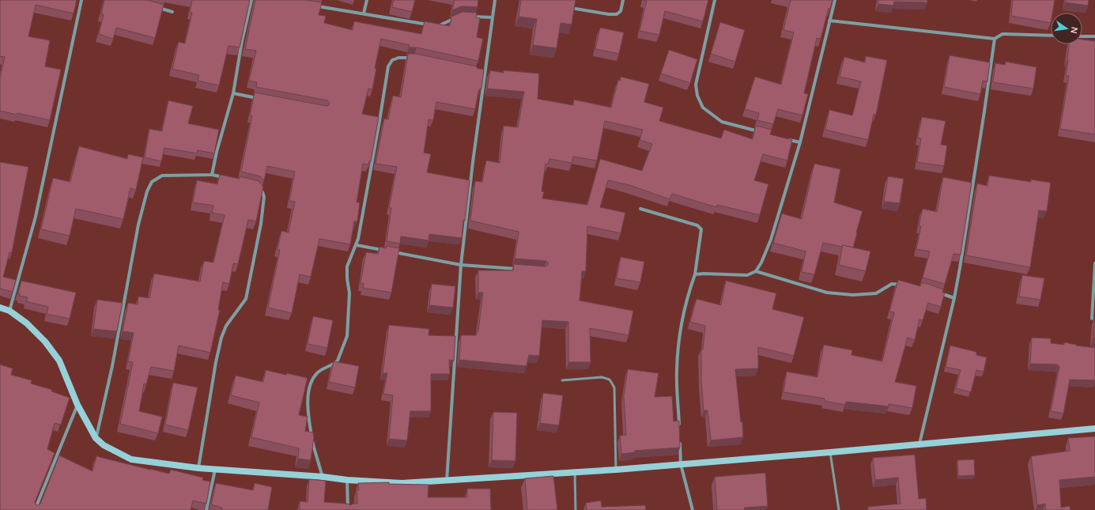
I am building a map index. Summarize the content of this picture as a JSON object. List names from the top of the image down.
{
  "north": "right"
}
